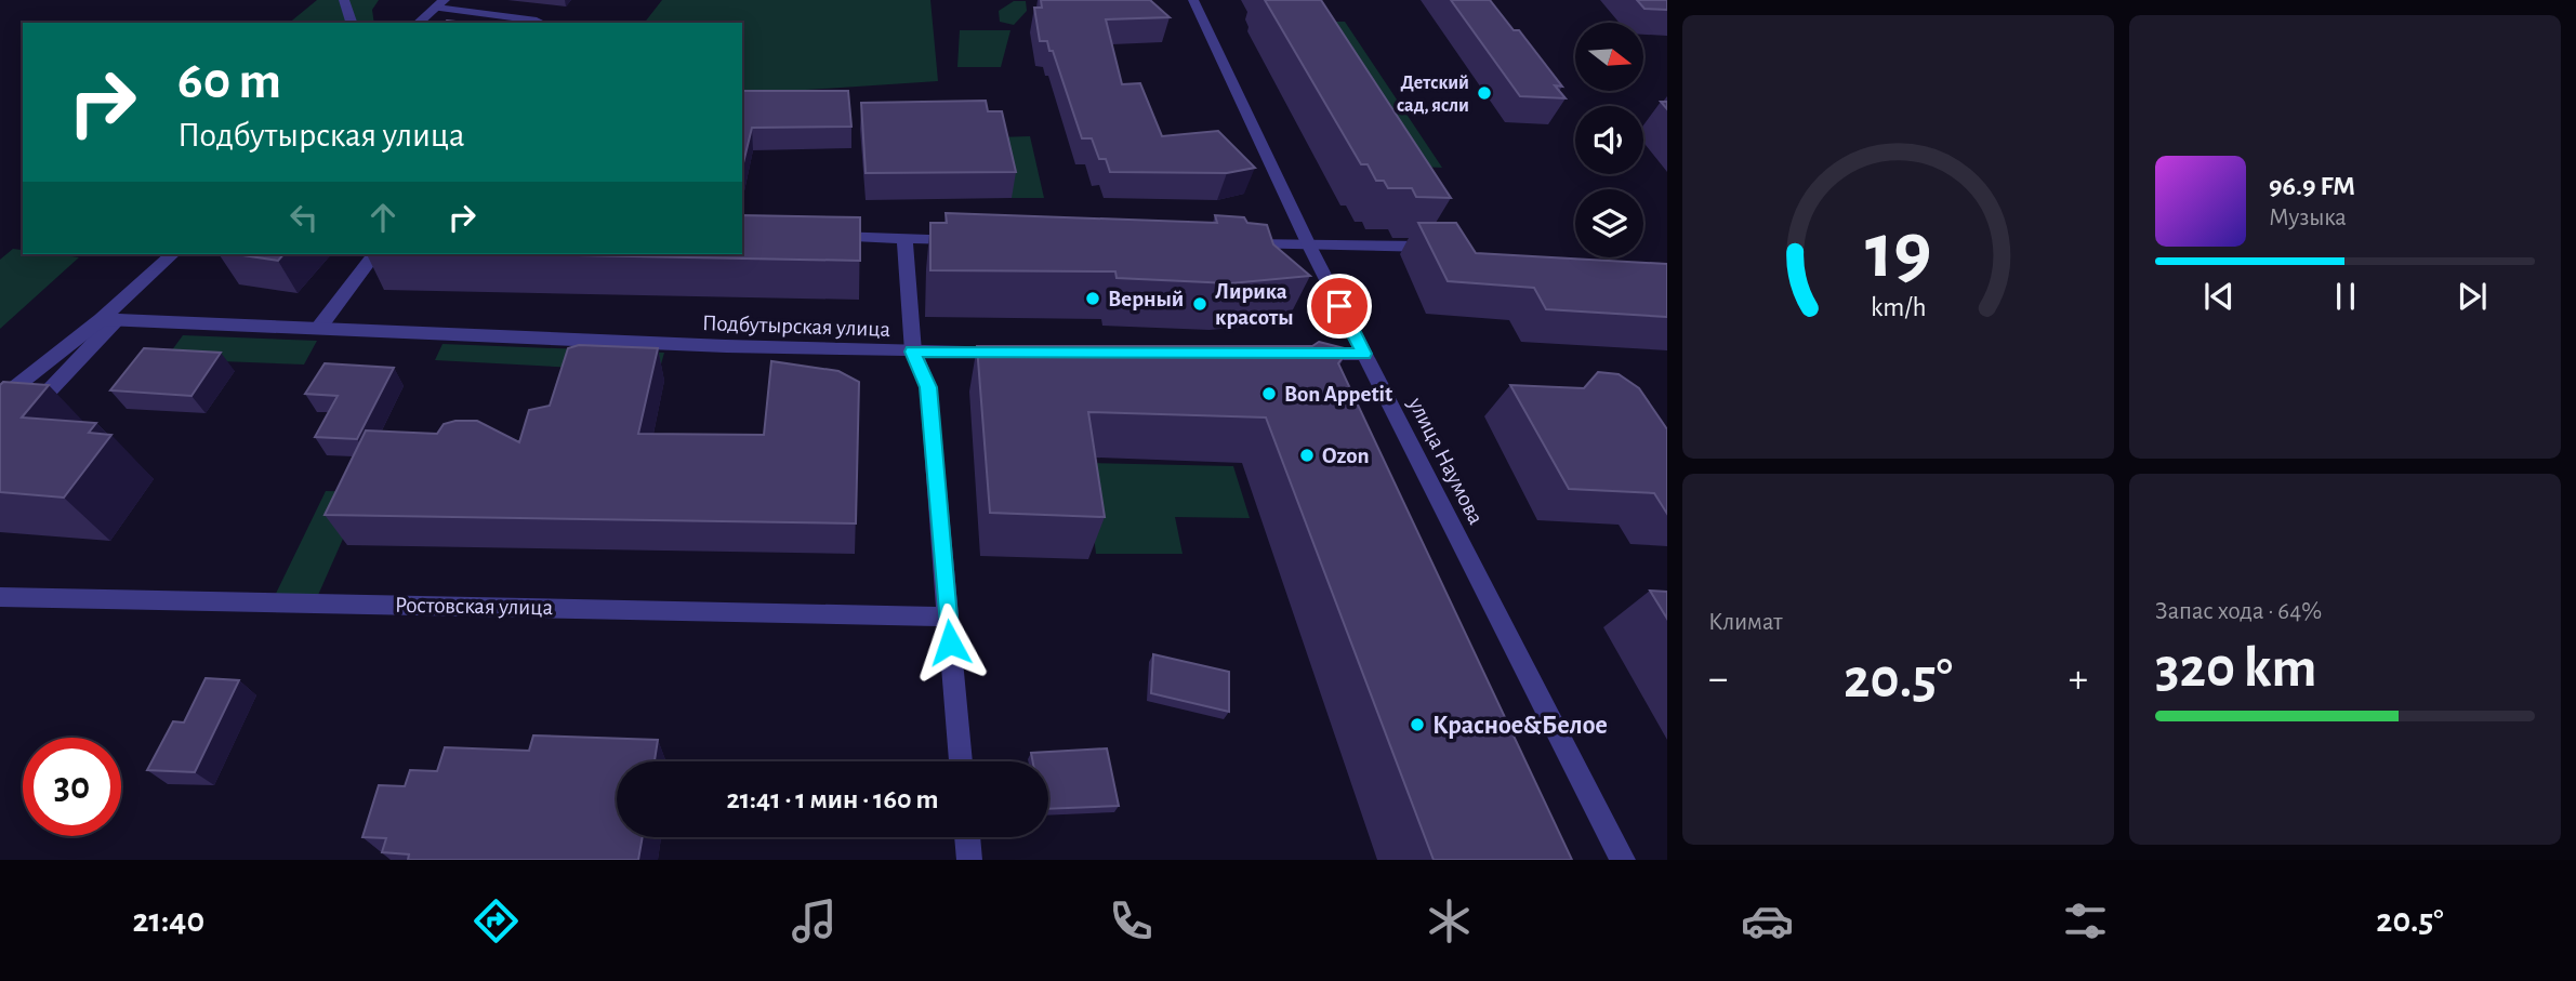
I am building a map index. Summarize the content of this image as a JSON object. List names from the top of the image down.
{
  "streets": {
    "street": ["Подбутырская улица", "улица Наумова", "Ростовская улица"]
  },
  "places": [
    "Детский сад, ясли",
    "Верный",
    "Лирика красоты",
    "Bon Appetit",
    "Ozon",
    "Красное&Белое"
  ],
  "north": "right",
  "page": {
    "turn": ["60 m", "Подбутырская улица"],
    "song": ["96.9 FM", "Музыка"],
    "tile": [
      "Климат",
      ["Запас хода · 64%", "320 km"]
    ],
    "heat": ["−", "20.5°", "+"],
    "limit": "30",
    "trip": "21:41 · 1 мин · 160 m",
    "tabs": ["21:40", "20.5°"],
    "gauge": ["19", "km/h"]
  }
}
